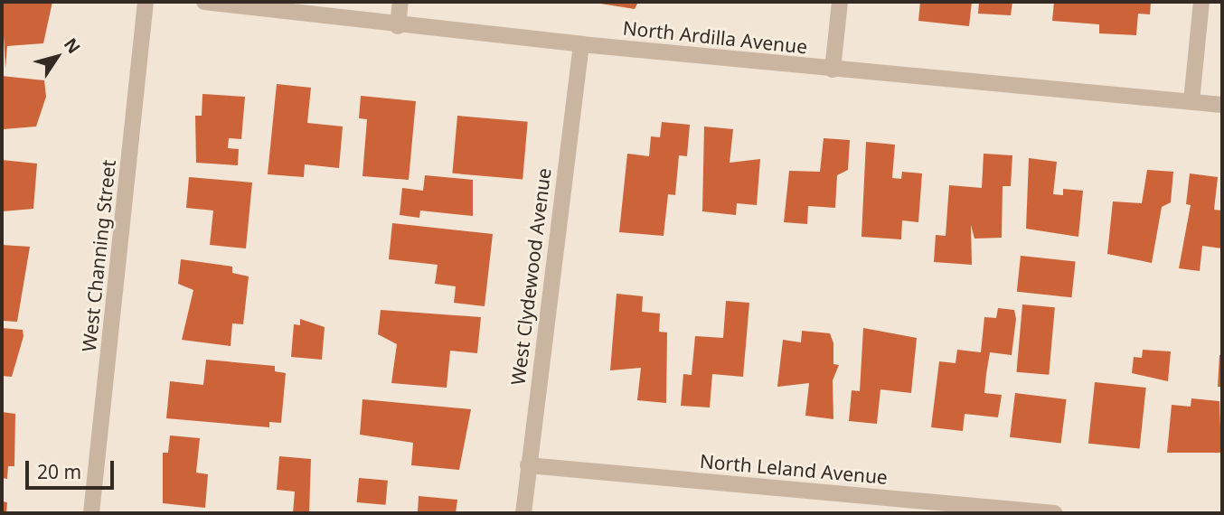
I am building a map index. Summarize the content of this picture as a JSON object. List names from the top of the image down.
{
  "streets": {
    "street": [
      "North Ardilla Avenue",
      "West Channing Street",
      "West Clydewood Avenue",
      "North Leland Avenue"
    ]
  },
  "crossings": [
    ["North Ardilla Avenue", "West Clydewood Avenue"],
    ["West Clydewood Avenue", "North Leland Avenue"]
  ],
  "scale_bar": "20 m",
  "north": "top right"
}
